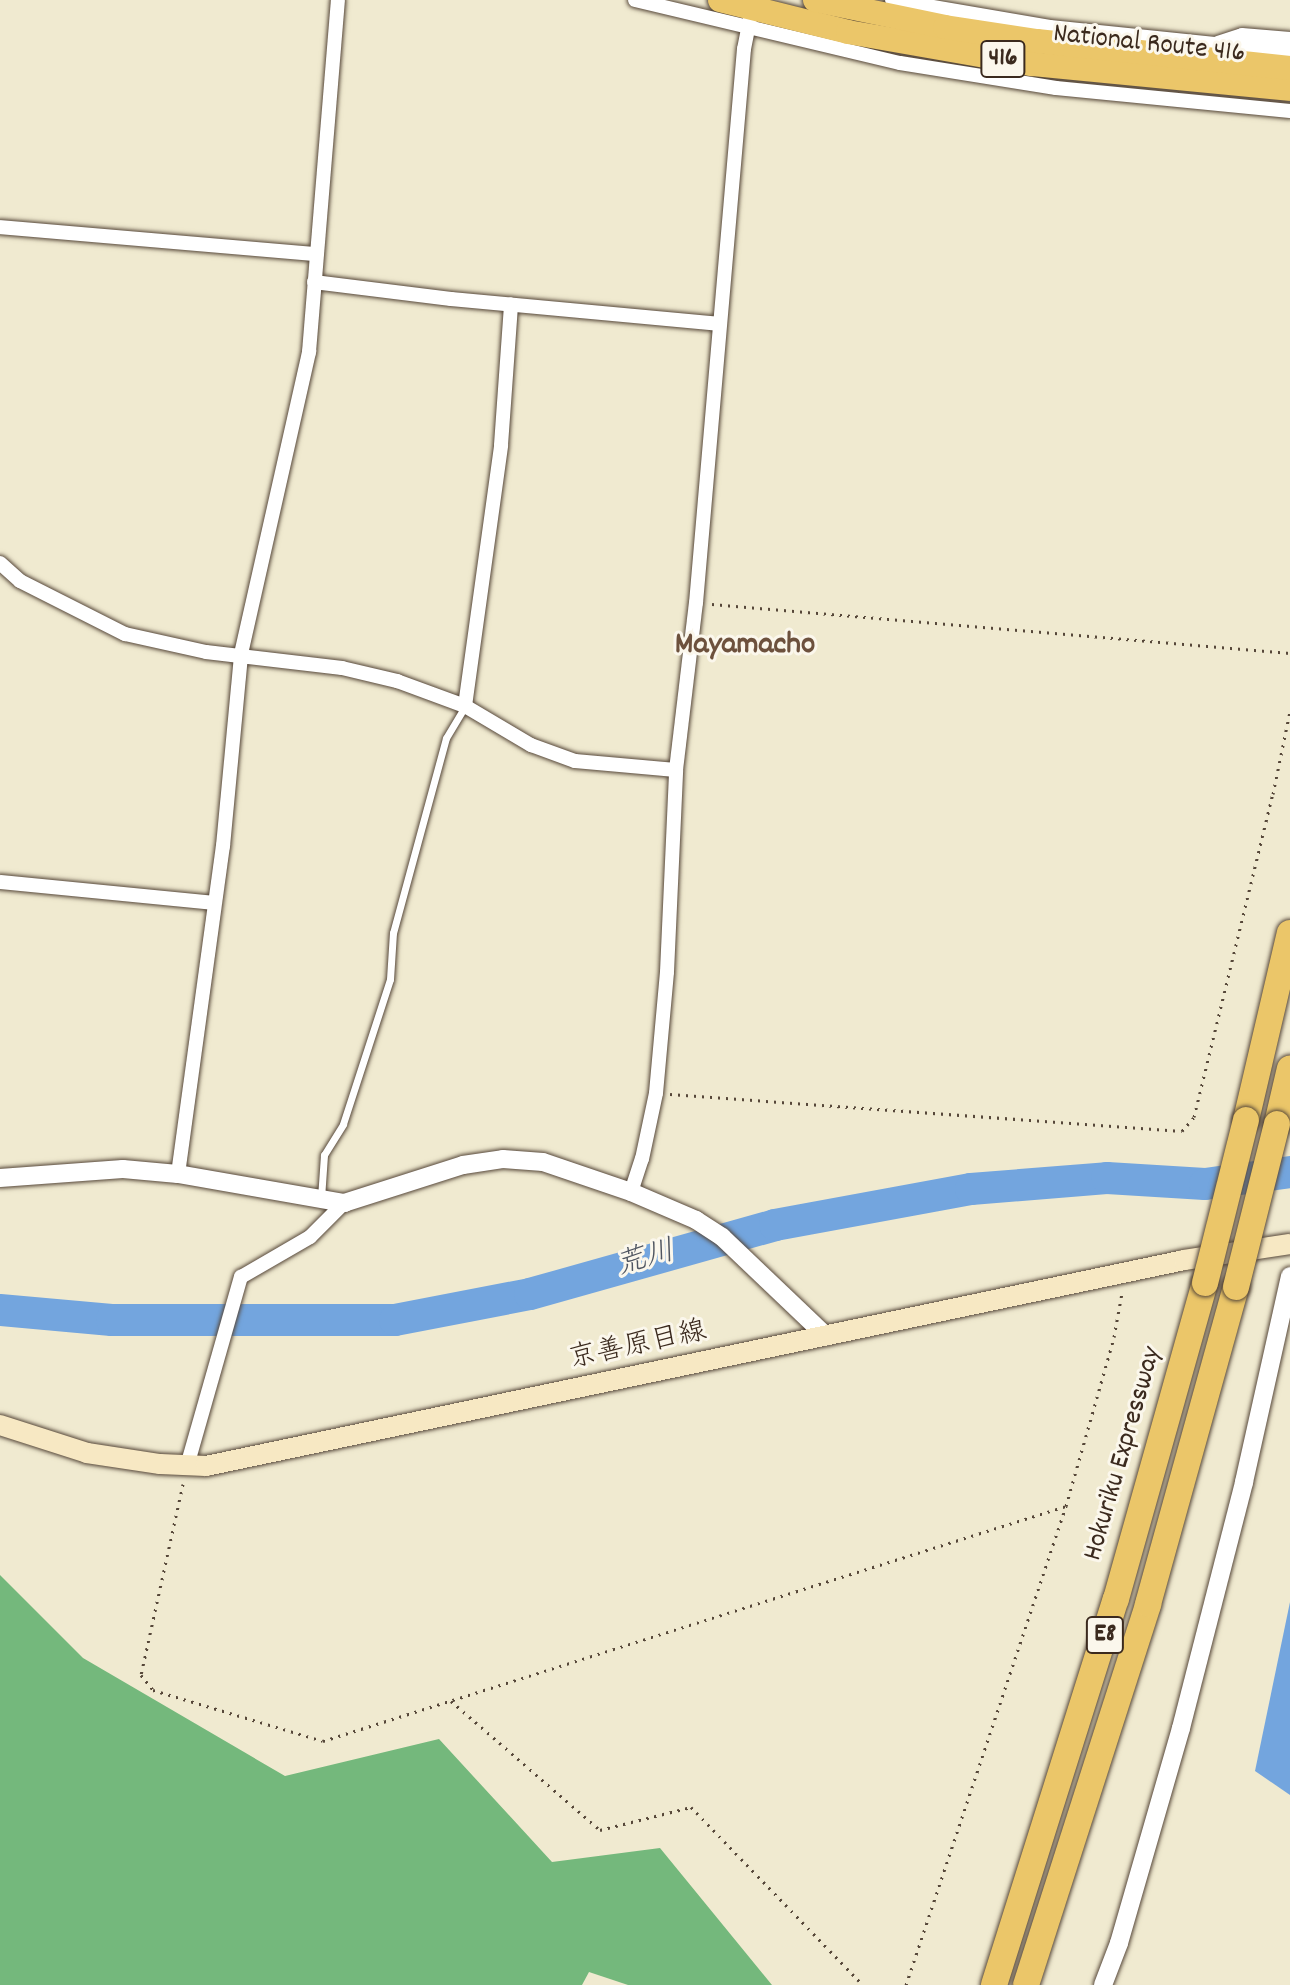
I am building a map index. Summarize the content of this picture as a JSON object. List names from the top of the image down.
{
  "streets": {
    "highway": [
      "National Route 416",
      "416",
      "Hokuriku Expressway",
      "E8"
    ],
    "main road": ["京善原目線"]
  },
  "districts": ["Mayamacho"],
  "water": ["荒川"]
}
